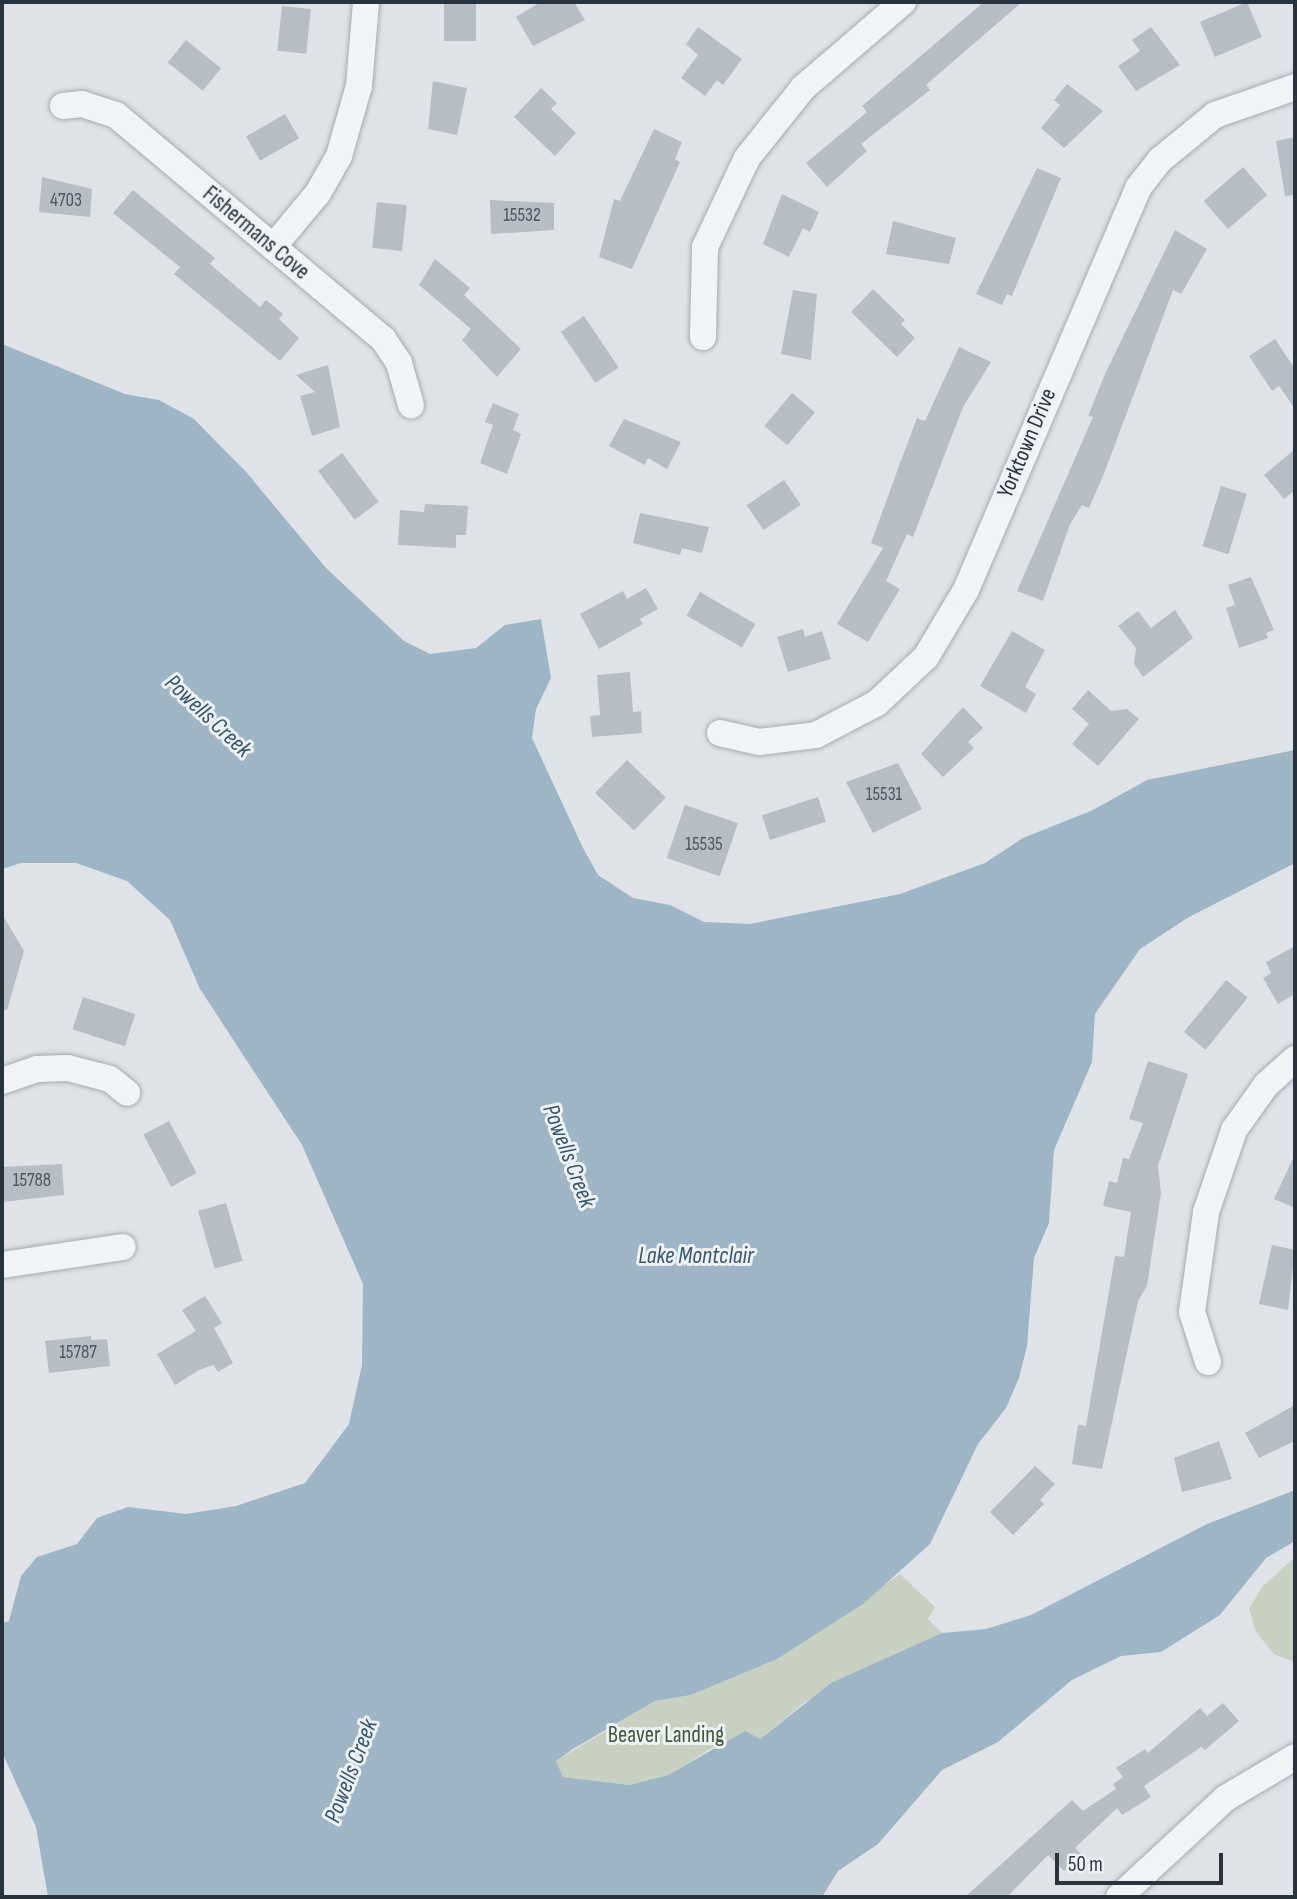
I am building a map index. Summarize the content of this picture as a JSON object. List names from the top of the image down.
{
  "streets": {
    "street": ["Fishermans Cove", "Yorktown Drive"]
  },
  "water": ["Powells Creek", "Lake Montclair"],
  "parks": ["Beaver Landing"],
  "house_numbers": [
    "4703",
    "15532",
    "15531",
    "15535",
    "15788",
    "15787"
  ],
  "scale_bar": "50 m"
}
